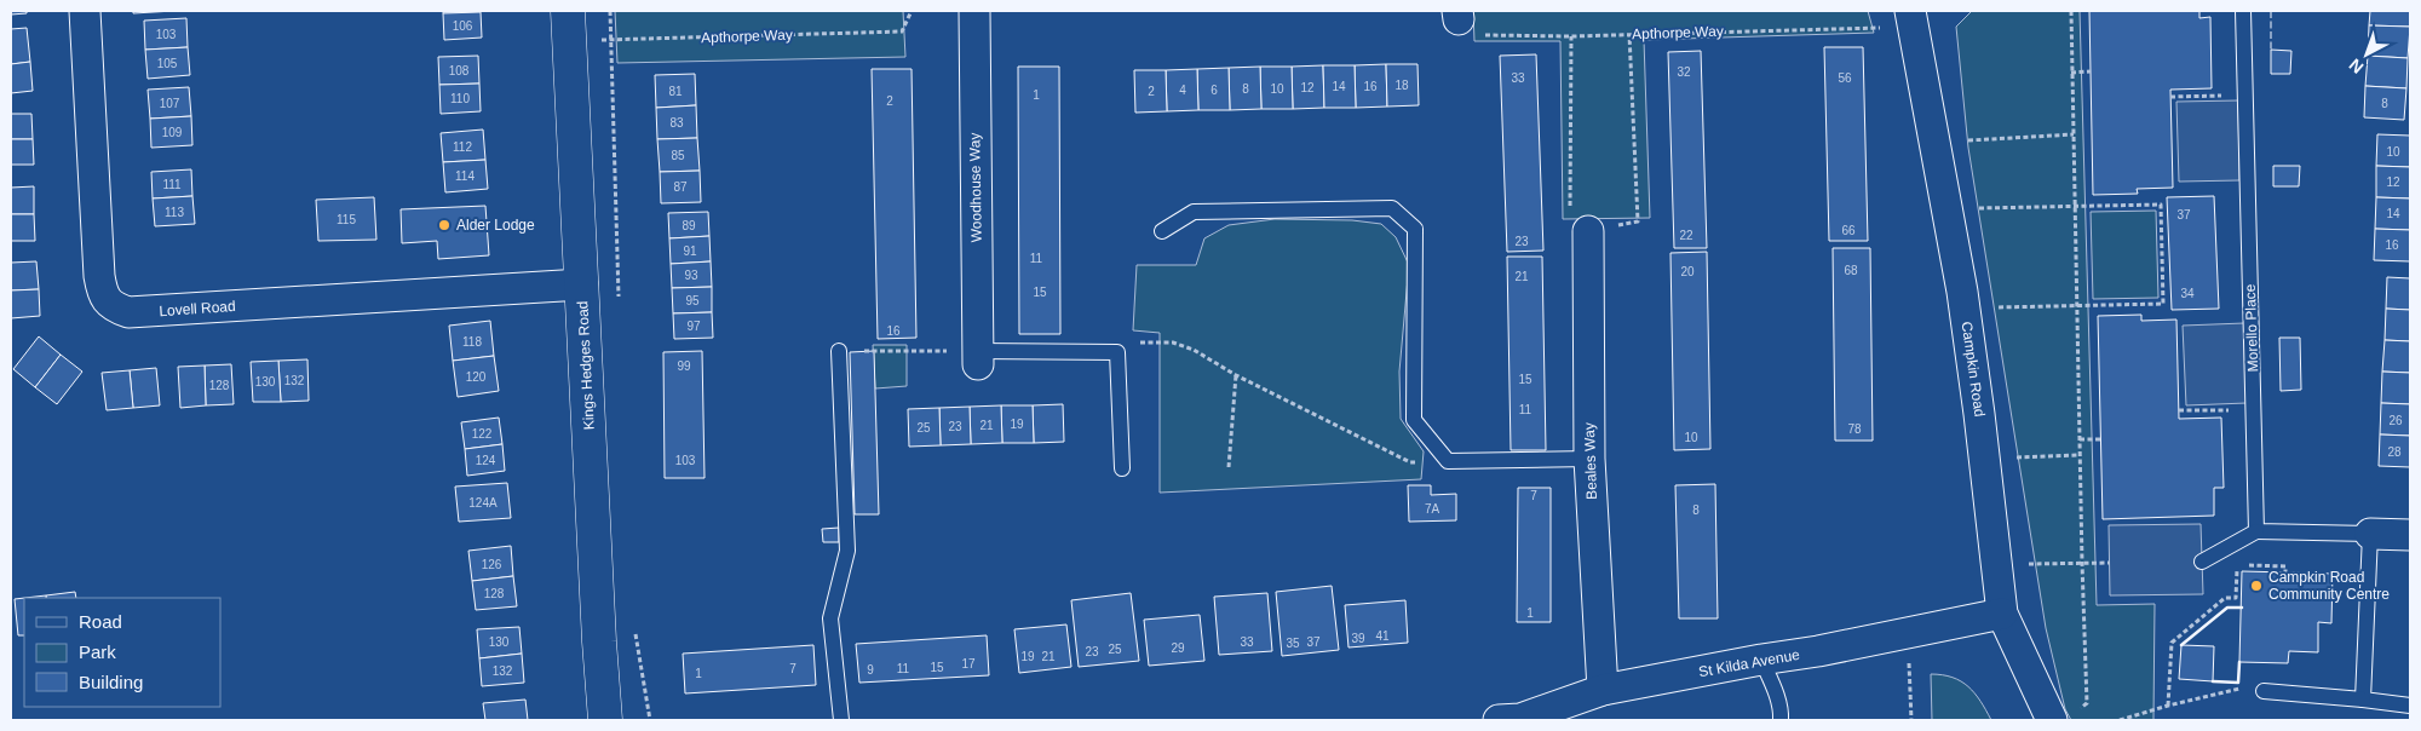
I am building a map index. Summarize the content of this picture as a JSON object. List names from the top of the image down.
{
  "streets": {
    "street": [
      "Woodhouse Way",
      "Lovell Road",
      "Kings Hedges Road",
      "Campkin Road",
      "Beales Way",
      "St Kilda Avenue"
    ],
    "lane": ["Morello Place"],
    "path": ["Apthorpe Way"]
  },
  "crossings": [
    ["Apthorpe Way", "Kings Hedges Road"],
    ["Apthorpe Way", "Campkin Road"],
    ["Lovell Road", "Kings Hedges Road"],
    ["Campkin Road", "St Kilda Avenue"],
    ["Beales Way", "St Kilda Avenue"]
  ],
  "places": ["Alder Lodge", "Campkin Road Community Centre"],
  "house_numbers": [
    "106",
    "103",
    "105",
    "108",
    "32",
    "33",
    "56",
    "18",
    "14",
    "16",
    "12",
    "8",
    "10",
    "4",
    "6",
    "81",
    "2",
    "1",
    "110",
    "2",
    "107",
    "8",
    "83",
    "109",
    "112",
    "10",
    "85",
    "114",
    "12",
    "111",
    "87",
    "113",
    "14",
    "37",
    "115",
    "89",
    "66",
    "22",
    "23",
    "16",
    "91",
    "11",
    "68",
    "20",
    "93",
    "21",
    "15",
    "34",
    "95",
    "97",
    "16",
    "118",
    "99",
    "120",
    "15",
    "132",
    "130",
    "128",
    "11",
    "26",
    "19",
    "21",
    "23",
    "25",
    "78",
    "122",
    "10",
    "28",
    "124",
    "103",
    "7",
    "124A",
    "7A",
    "8",
    "126",
    "128",
    "1",
    "41",
    "39",
    "130",
    "33",
    "37",
    "35",
    "29",
    "25",
    "23",
    "19",
    "21",
    "17",
    "15",
    "7",
    "11",
    "9",
    "132",
    "1"
  ],
  "legend": ["Road", "Park", "Building"],
  "north": "bottom left"
}
